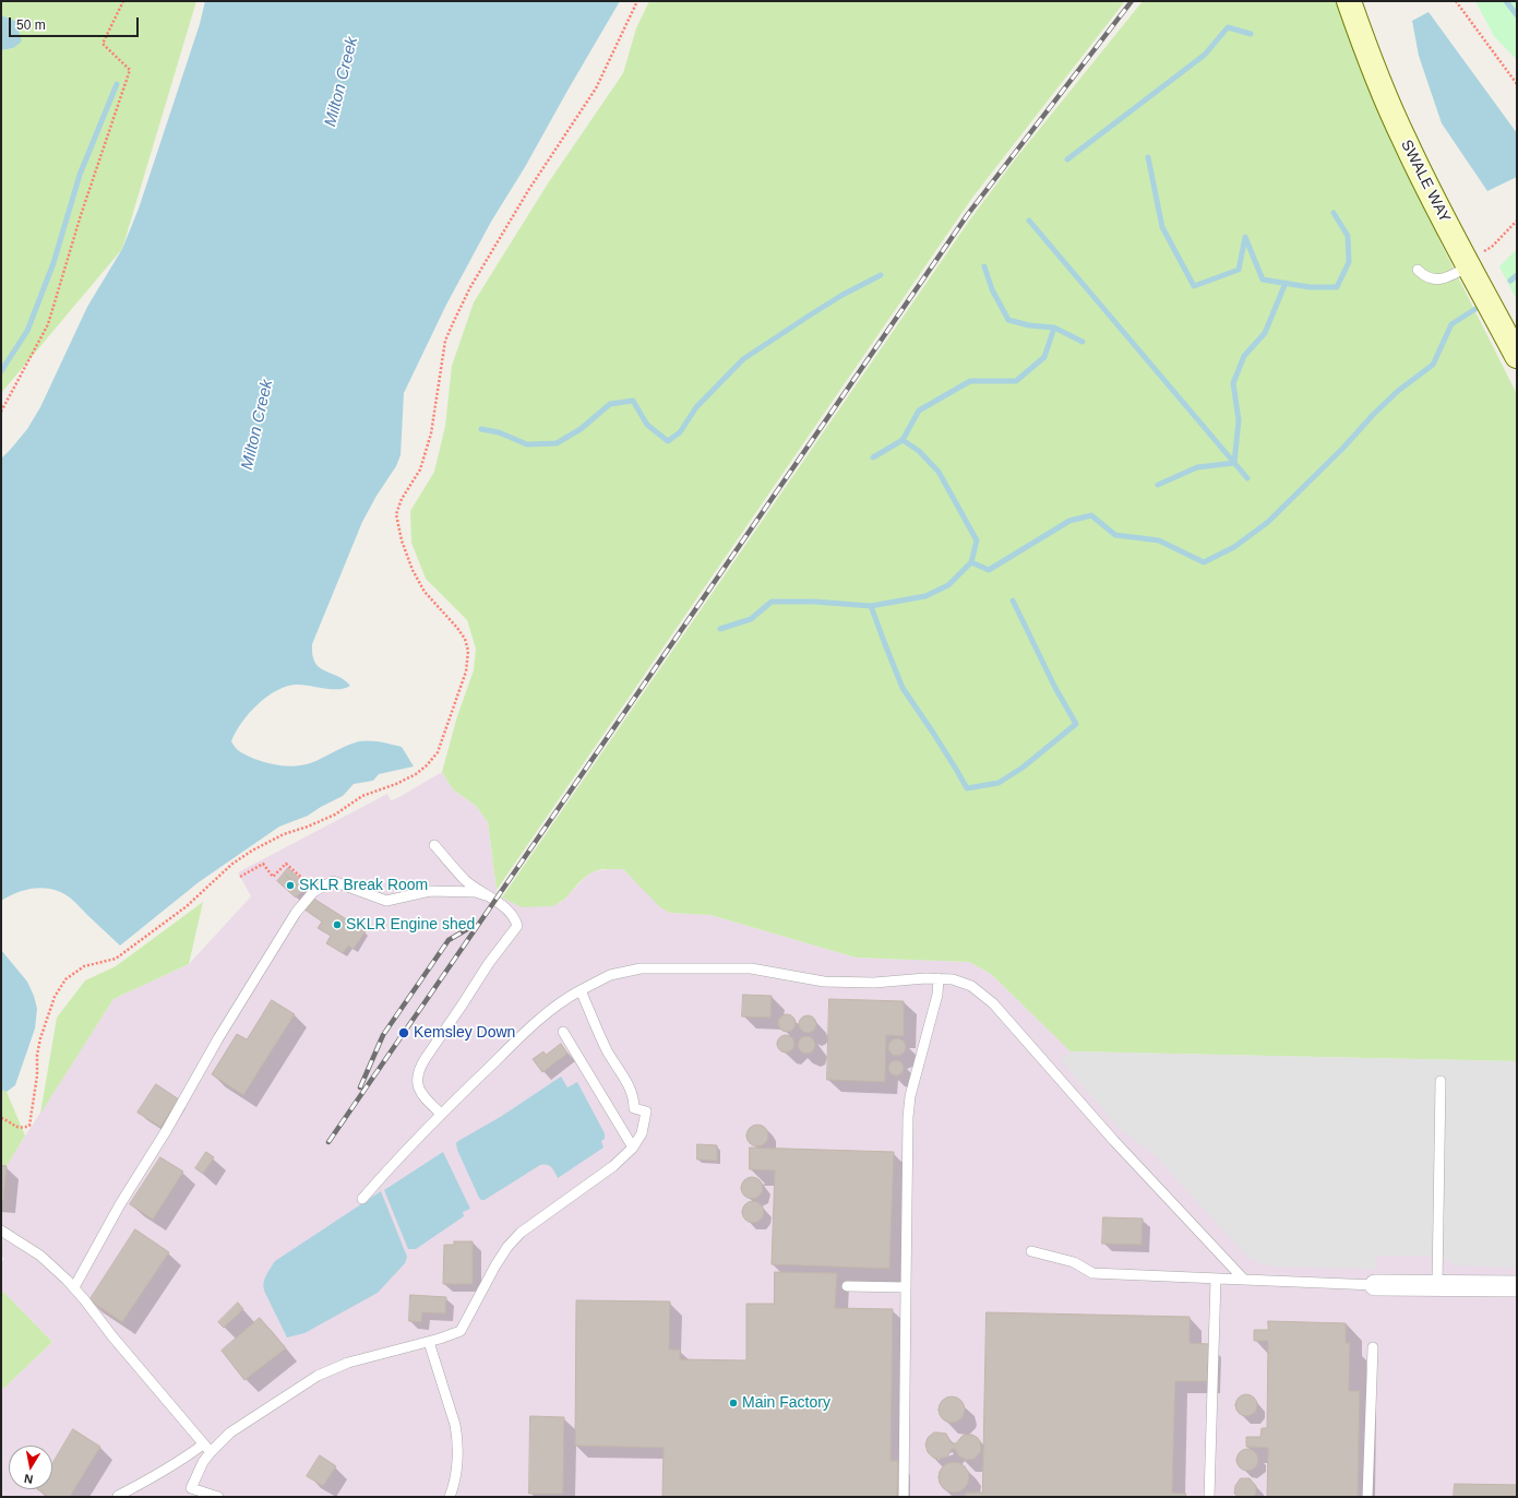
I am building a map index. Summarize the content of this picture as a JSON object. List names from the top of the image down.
{
  "streets": {
    "main road": ["SWALE WAY"]
  },
  "water": ["Milton Creek"],
  "places": [
    "SKLR Break Room",
    "SKLR Engine shed",
    "Kemsley Down",
    "Main Factory"
  ],
  "scale_bar": "50 m",
  "north": "bottom"
}
